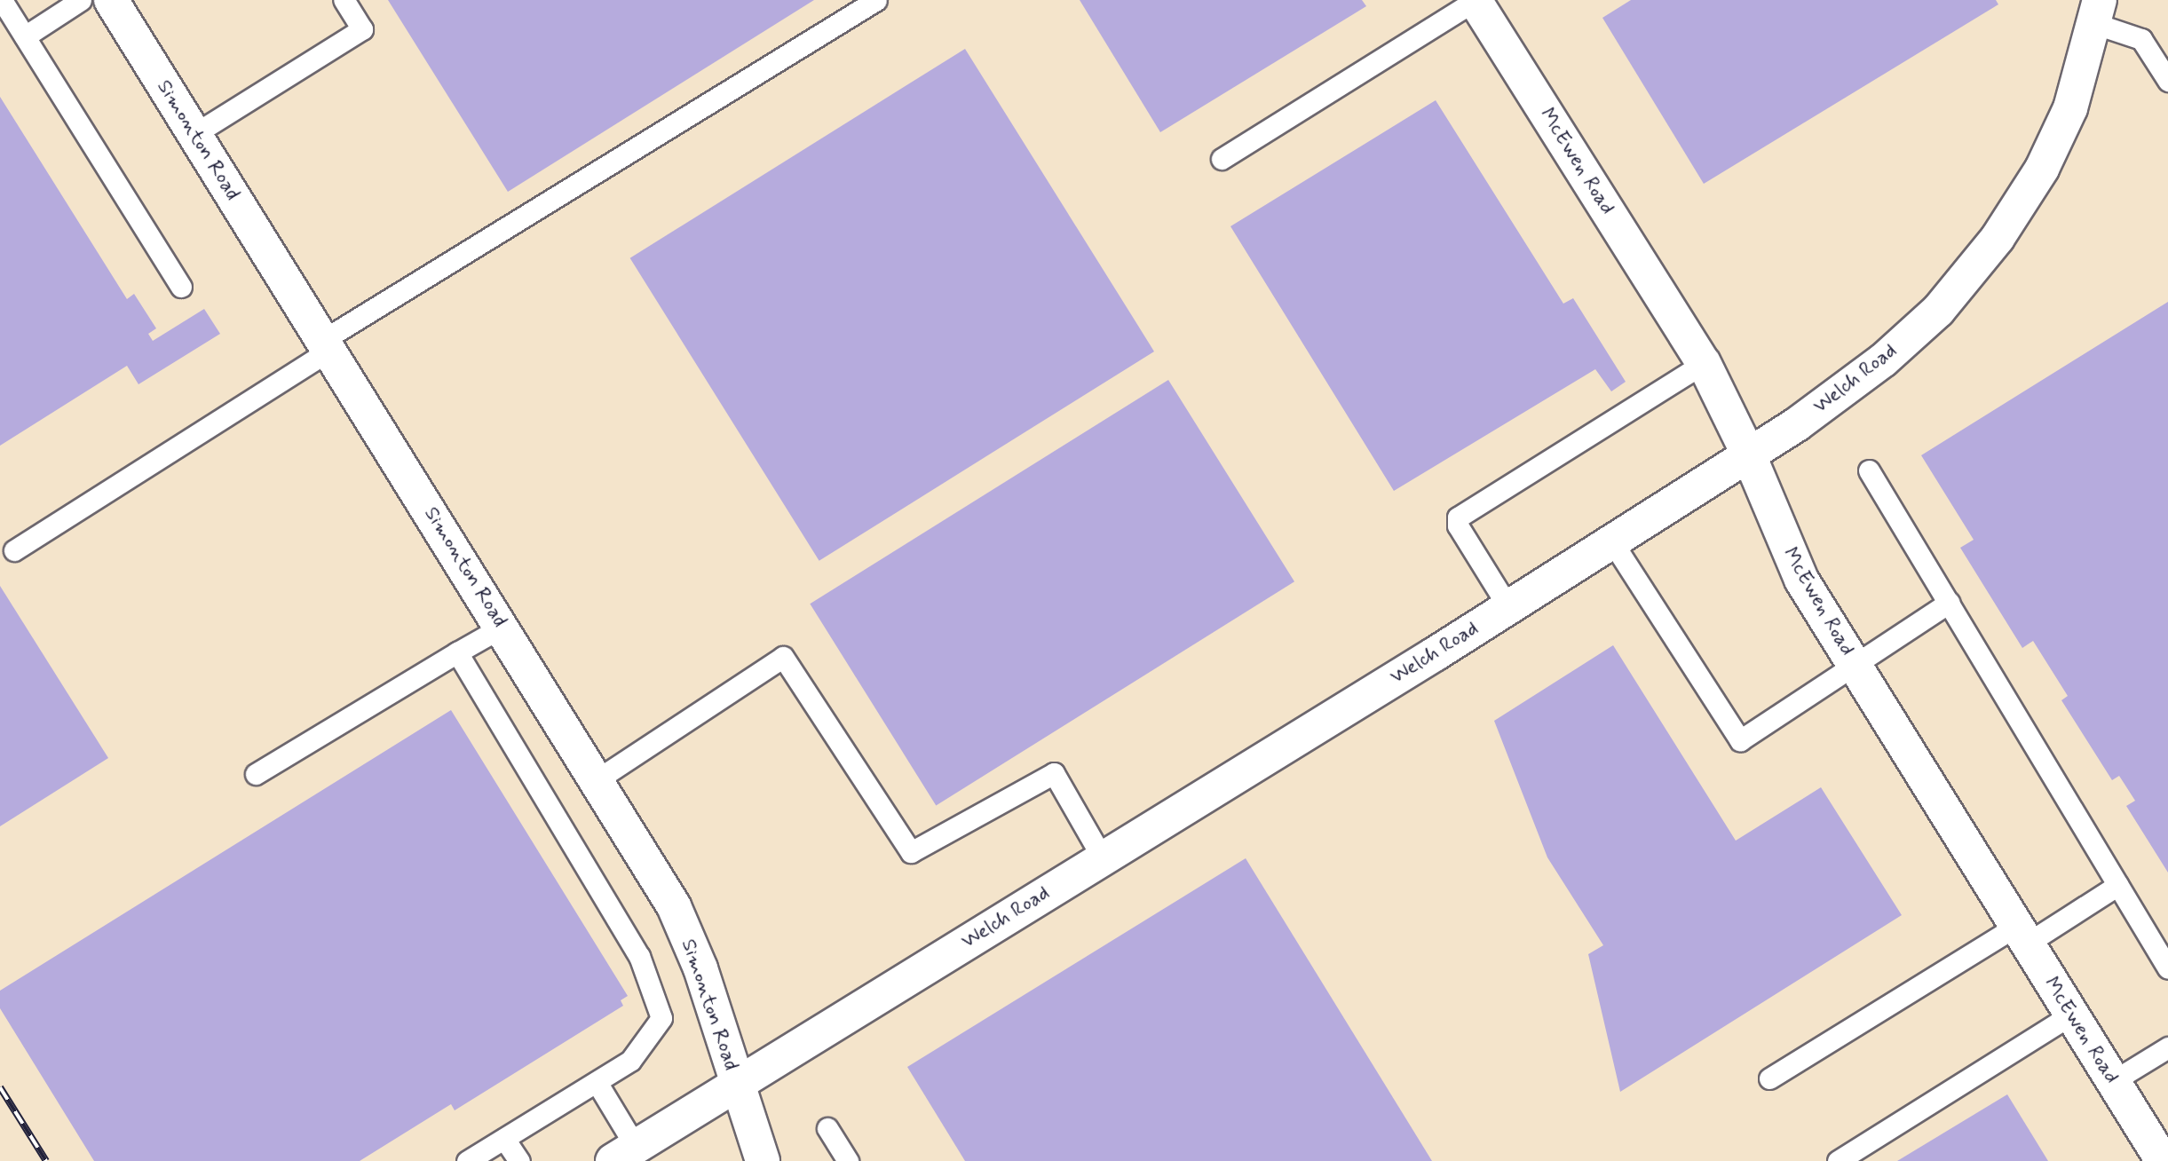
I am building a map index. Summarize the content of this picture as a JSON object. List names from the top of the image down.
{
  "streets": {
    "street": ["Simonton Road", "McEwen Road", "Welch Road"]
  },
  "crossings": [
    ["Simonton Road", "Welch Road"],
    ["McEwen Road", "Welch Road"]
  ]
}
